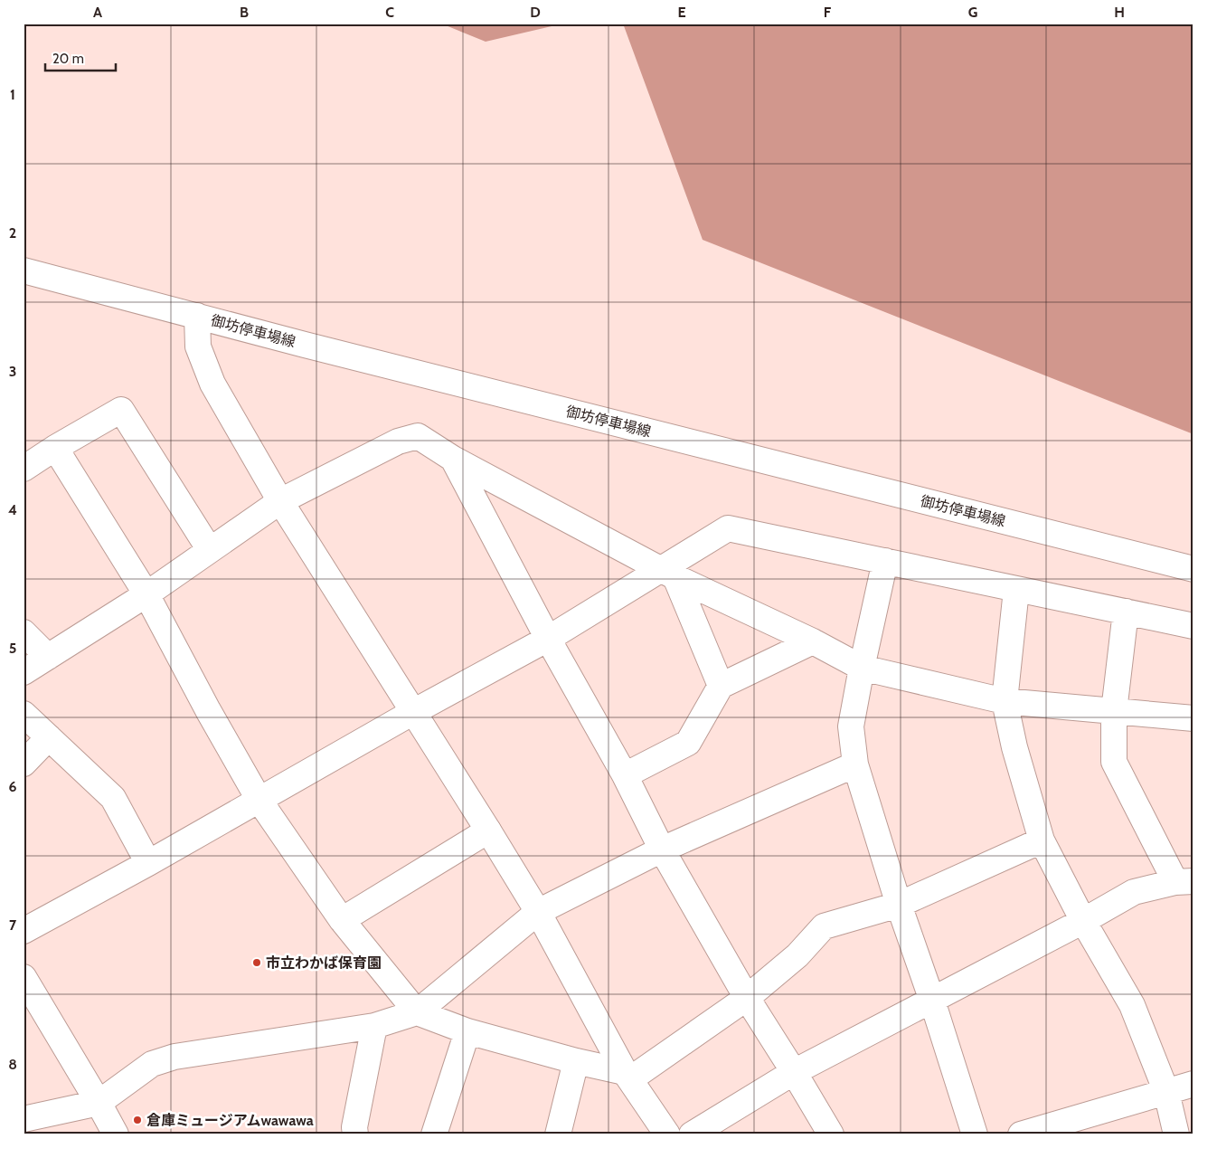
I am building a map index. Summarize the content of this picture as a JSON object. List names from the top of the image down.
{
  "streets": {
    "street": ["御坊停車場線"]
  },
  "places": ["市立わかば保育園", "倉庫ミュージアムwawawa"],
  "scale_bar": "20 m",
  "grid": {
    "columns": [
      "A",
      "B",
      "C",
      "D",
      "E",
      "F",
      "G",
      "H"
    ],
    "rows": [
      "1",
      "2",
      "3",
      "4",
      "5",
      "6",
      "7",
      "8"
    ]
  }
}
